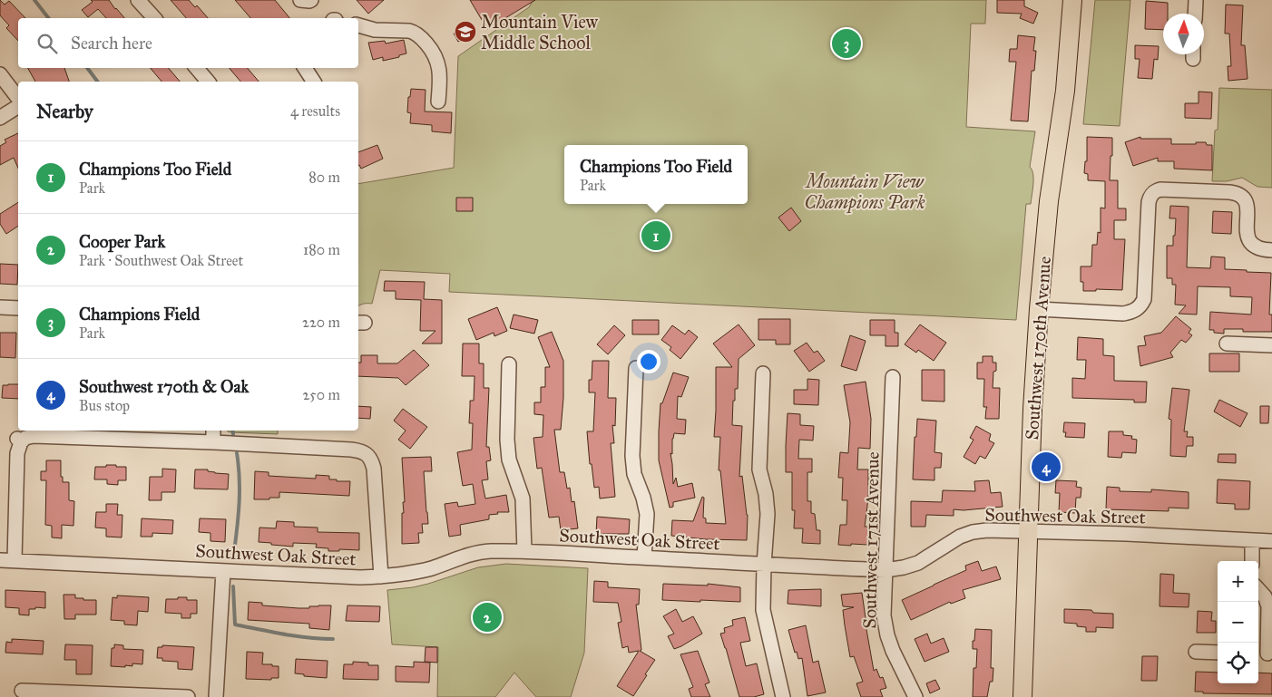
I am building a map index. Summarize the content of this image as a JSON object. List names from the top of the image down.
{
  "streets": {
    "main road": ["Southwest 170th Avenue"],
    "street": ["Southwest Oak Street", "Southwest 171st Avenue"]
  },
  "crossings": [
    ["Southwest 170th Avenue", "Southwest Oak Street"],
    ["Southwest Oak Street", "Southwest 171st Avenue"]
  ],
  "parks": ["Mountain View Champions Park"],
  "places": {
    "school or university": ["Mountain View Middle School"]
  },
  "north": "top",
  "page": {
    "search": "Search here",
    "pins": [
      "3",
      "1",
      "4",
      "2"
    ],
    "heading": ["Nearby", "4 results"],
    "list": [
      {
        "mark": "1",
        "name": "Champions Too Field",
        "note": "Park",
        "value": "80 m"
      },
      {
        "mark": "2",
        "name": "Cooper Park",
        "note": "Park · Southwest Oak Street",
        "value": "180 m"
      },
      {
        "mark": "3",
        "name": "Champions Field",
        "note": "Park",
        "value": "220 m"
      },
      {
        "mark": "4",
        "name": "Southwest 170th & Oak",
        "note": "Bus stop",
        "value": "250 m"
      }
    ],
    "popup": ["Champions Too Field", "Park"],
    "map_buttons": ["+", "−"]
  }
}
